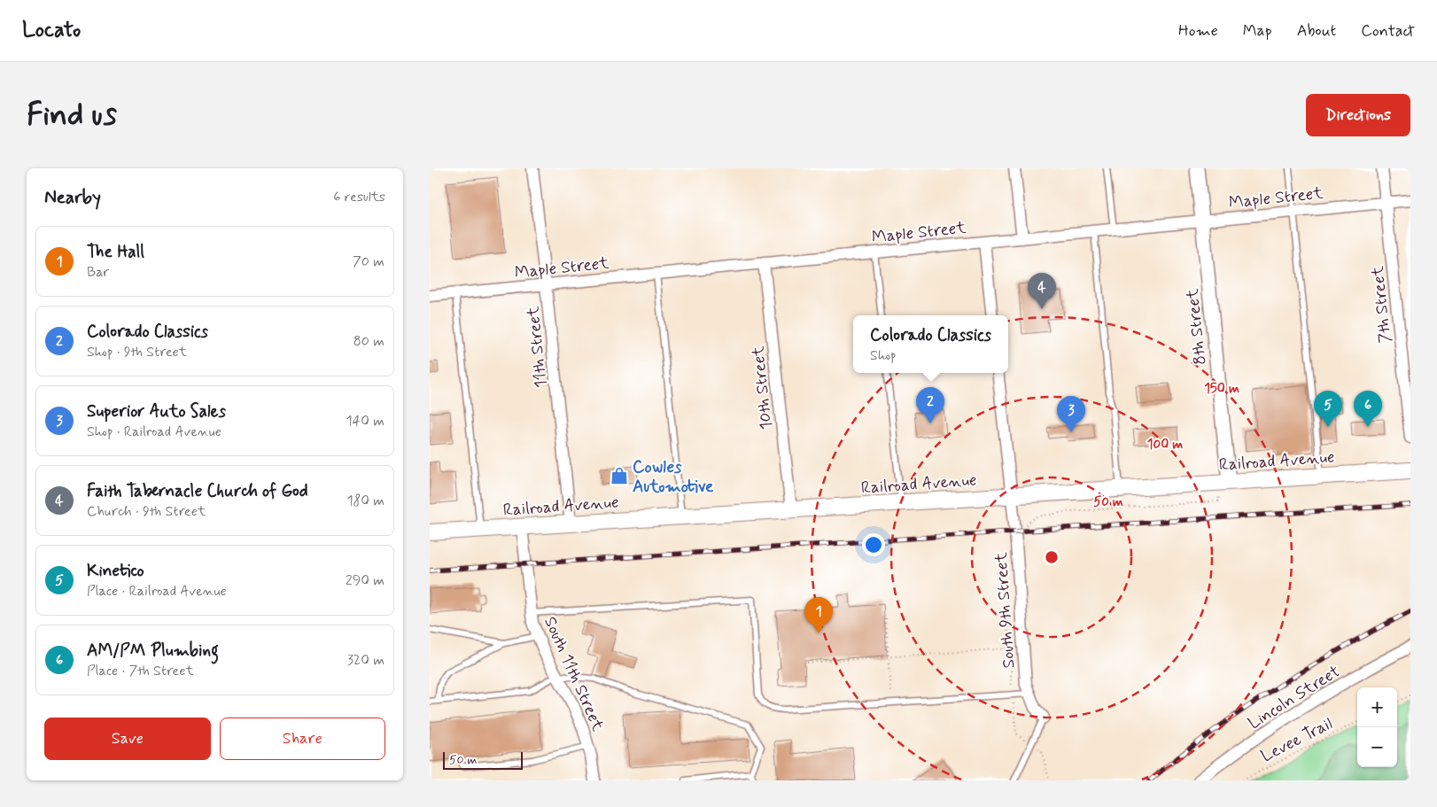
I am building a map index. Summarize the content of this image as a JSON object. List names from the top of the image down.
{
  "streets": {
    "main road": ["Railroad Avenue"],
    "street": [
      "Maple Street",
      "7th Street",
      "8th Street",
      "11th Street",
      "10th Street",
      "South 9th Street",
      "South 11th Street",
      "Lincoln Street"
    ],
    "path": ["Levee Trail"]
  },
  "crossings": [
    ["Maple Street", "7th Street"],
    ["Maple Street", "8th Street"],
    ["Maple Street", "11th Street"],
    ["Maple Street", "10th Street"],
    ["8th Street", "Railroad Avenue"],
    ["11th Street", "Railroad Avenue"],
    ["10th Street", "Railroad Avenue"],
    ["Railroad Avenue", "South 9th Street"],
    ["Railroad Avenue", "South 11th Street"]
  ],
  "places": {
    "shop": ["Cowles Automotive"]
  },
  "scale_bar": "50 m",
  "page": {
    "header": "Locato",
    "nav": [
      "Home",
      "Map",
      "About",
      "Contact"
    ],
    "buttons": [
      "Directions",
      ["Save", "Share"]
    ],
    "title": "Find us",
    "heading": ["Nearby", "6 results"],
    "list": [
      {
        "mark": "1",
        "name": "The Hall",
        "note": "Bar",
        "value": "70 m"
      },
      {
        "mark": "2",
        "name": "Colorado Classics",
        "note": "Shop · 9th Street",
        "value": "80 m"
      },
      {
        "mark": "3",
        "name": "Superior Auto Sales",
        "note": "Shop · Railroad Avenue",
        "value": "140 m"
      },
      {
        "mark": "4",
        "name": "Faith Tabernacle Church of God",
        "note": "Church · 9th Street",
        "value": "180 m"
      },
      {
        "mark": "5",
        "name": "Kinetico",
        "note": "Place · Railroad Avenue",
        "value": "290 m"
      },
      {
        "mark": "6",
        "name": "AM/PM Plumbing",
        "note": "Place · 7th Street",
        "value": "320 m"
      }
    ],
    "pins": [
      "4",
      "2",
      "5",
      "6",
      "3",
      "1"
    ],
    "popup": ["Colorado Classics", "Shop"],
    "map_buttons": ["+", "−"],
    "scale": "50 m"
  },
  "rings": ["150 m", "100 m", "50 m"]
}
